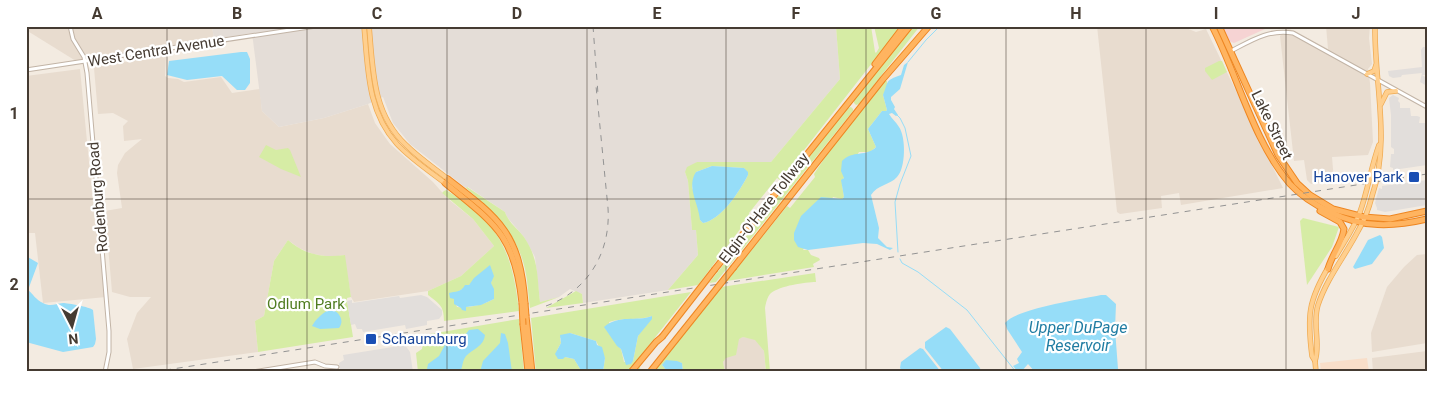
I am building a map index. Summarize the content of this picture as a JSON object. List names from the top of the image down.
{
  "streets": {
    "highway": ["Lake Street", "Elgin-O'Hare Tollway"],
    "street": ["West Central Avenue", "Rodenburg Road"]
  },
  "crossings": [
    ["West Central Avenue", "Rodenburg Road"]
  ],
  "water": ["Upper DuPage Reservoir"],
  "parks": ["Odlum Park"],
  "places": {
    "transit": ["Hanover Park", "Schaumburg"]
  },
  "north": "bottom",
  "grid": {
    "columns": [
      "A",
      "B",
      "C",
      "D",
      "E",
      "F",
      "G",
      "H",
      "I",
      "J"
    ],
    "rows": ["1", "2"]
  }
}
